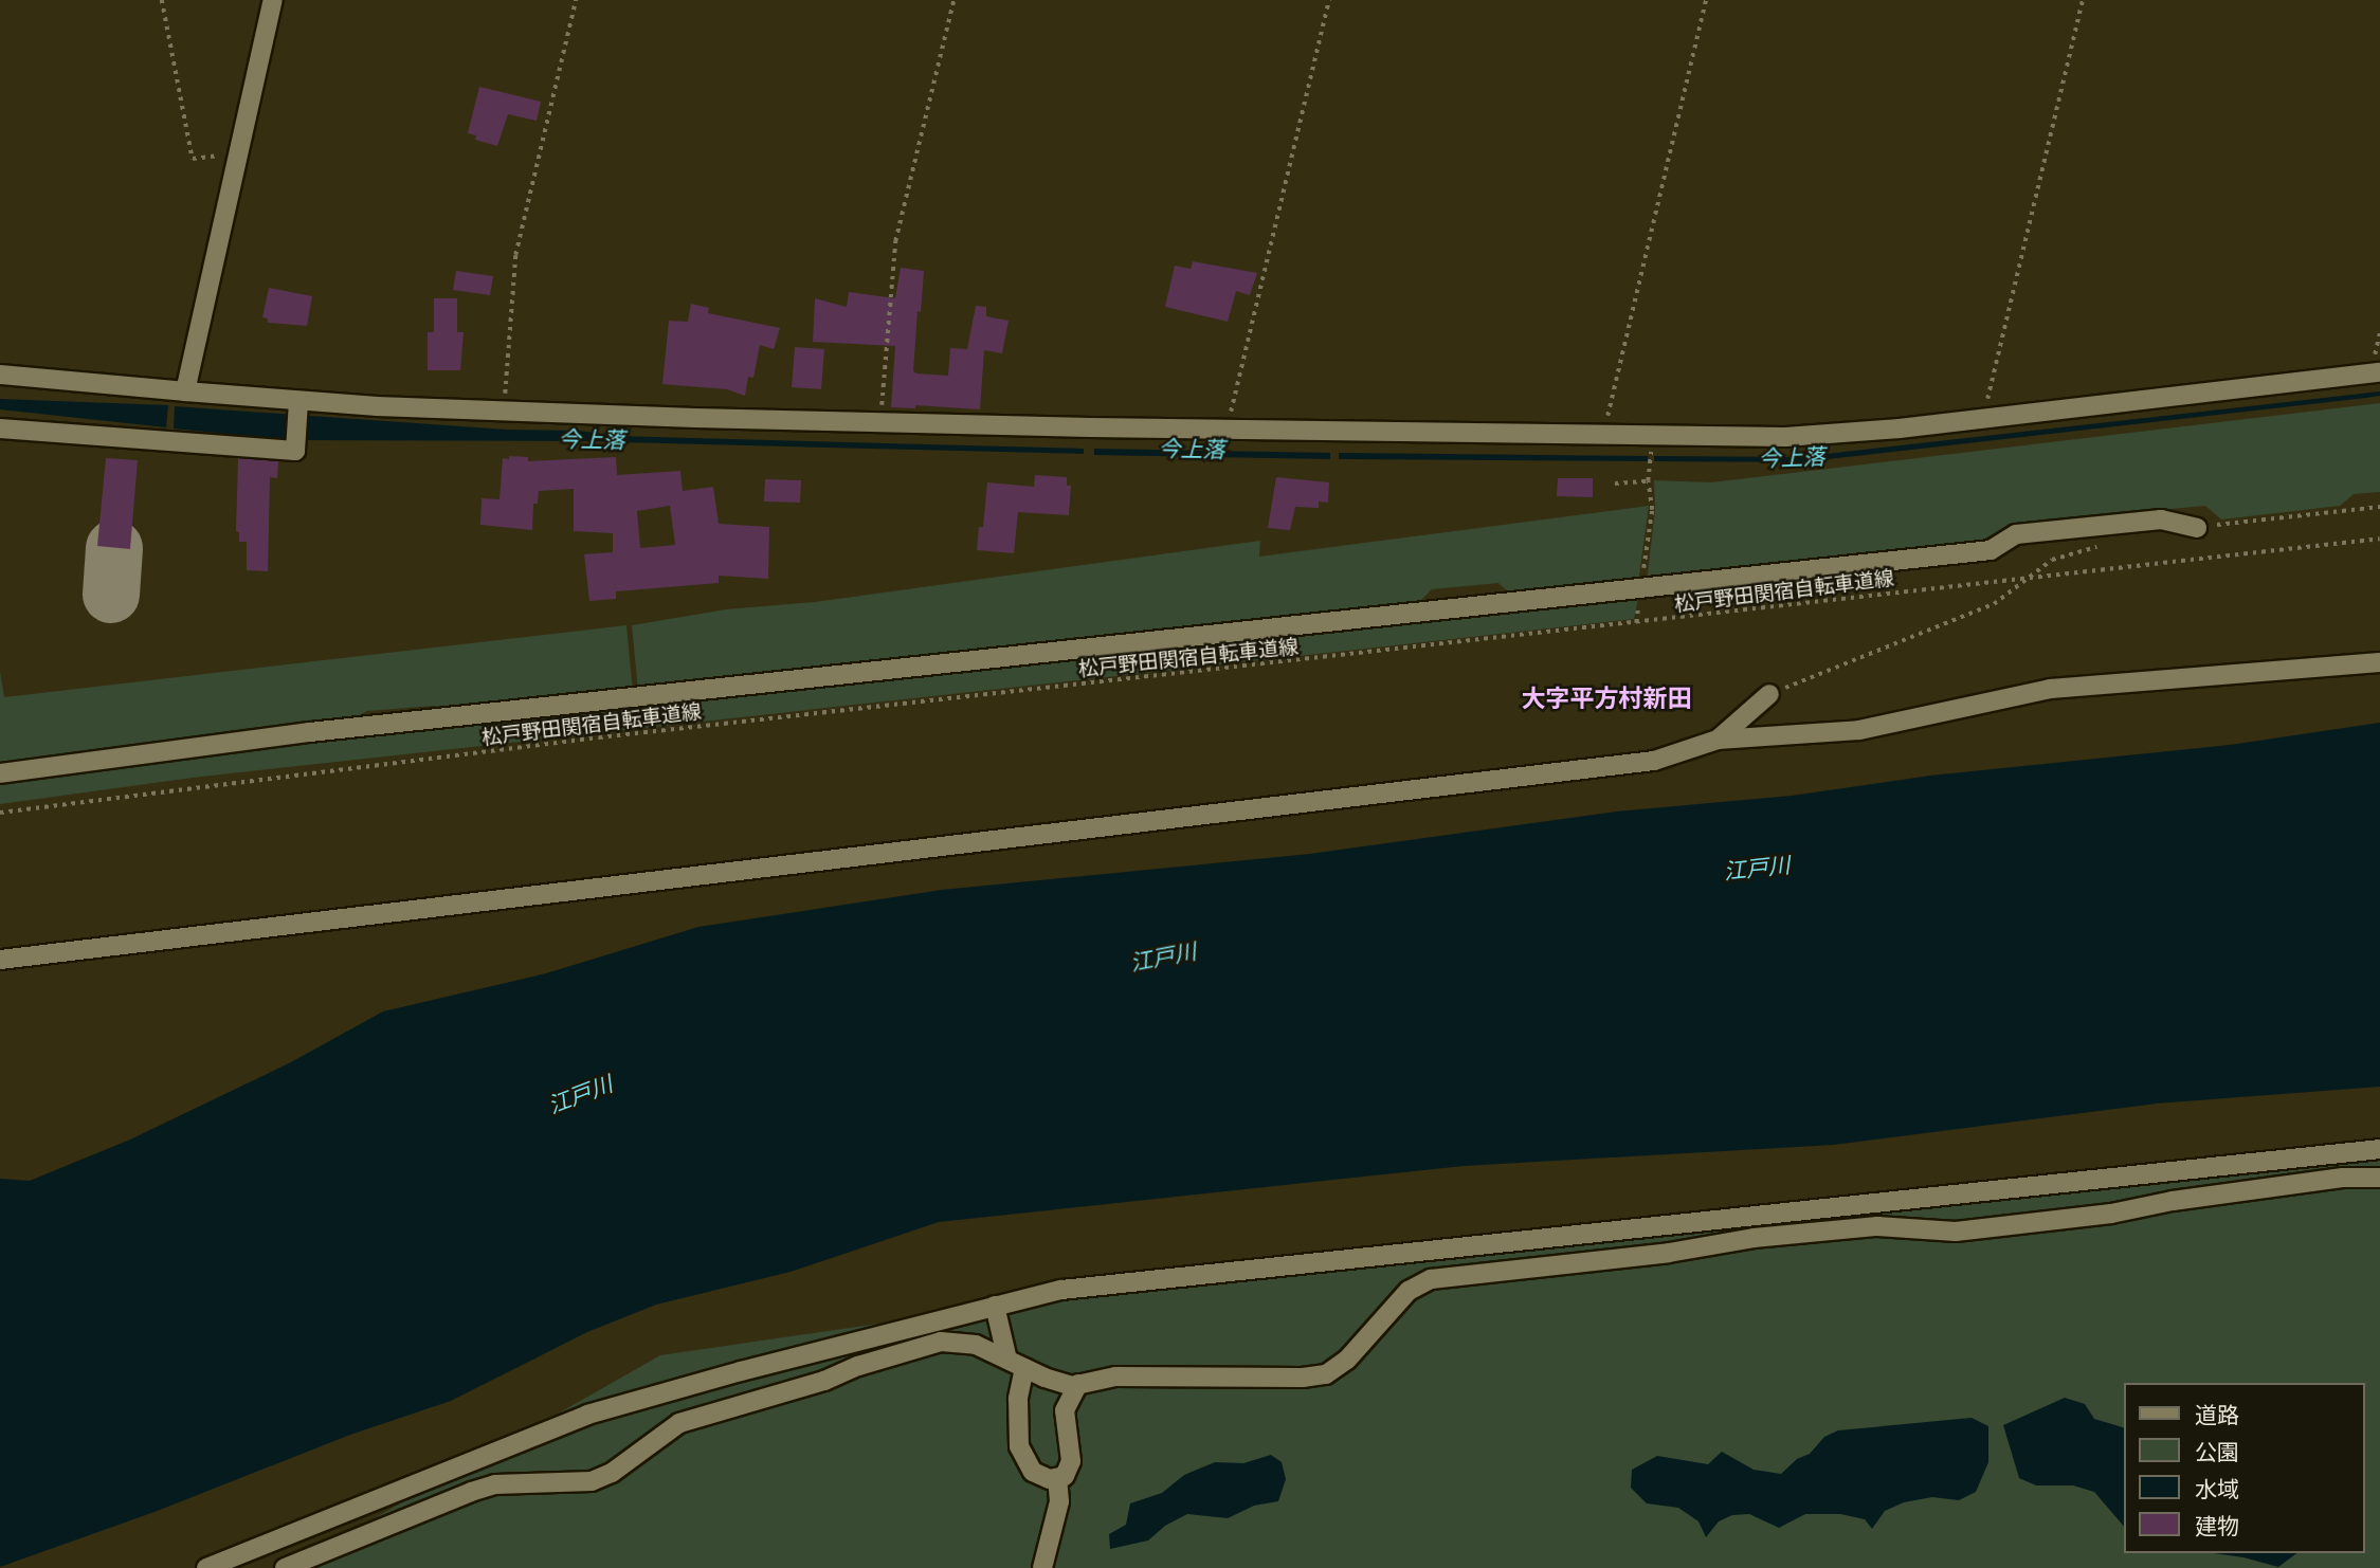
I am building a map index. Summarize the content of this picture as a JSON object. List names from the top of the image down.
{
  "streets": {
    "path": ["松戸野田関宿自転車道線"]
  },
  "districts": ["大字平方村新田"],
  "water": ["今上落", "江戸川"],
  "legend": [
    "道路",
    "公園",
    "水域",
    "建物"
  ]
}
